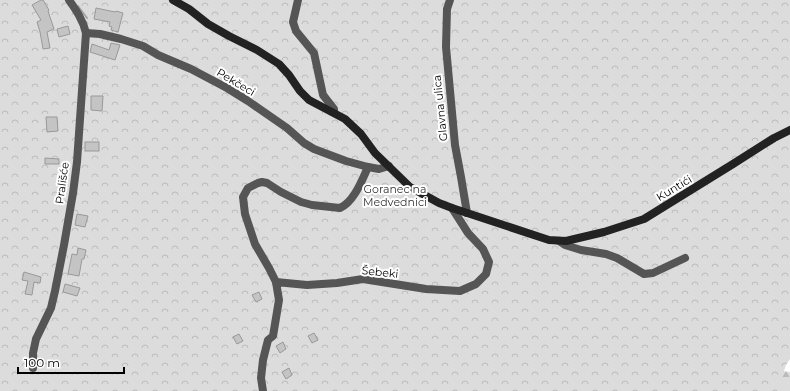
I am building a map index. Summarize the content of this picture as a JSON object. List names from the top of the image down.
{
  "streets": {
    "street": [
      "Pekčeci",
      "Glavna ulica",
      "Prališće",
      "Kuntići",
      "Šebeki"
    ]
  },
  "crossings": [
    ["Pekčeci", "Prališće"],
    ["Glavna ulica", "Kuntići"],
    ["Kuntići", "Šebeki"]
  ],
  "parks": ["Goranec na Medvednici"],
  "scale_bar": "100 m"
}
